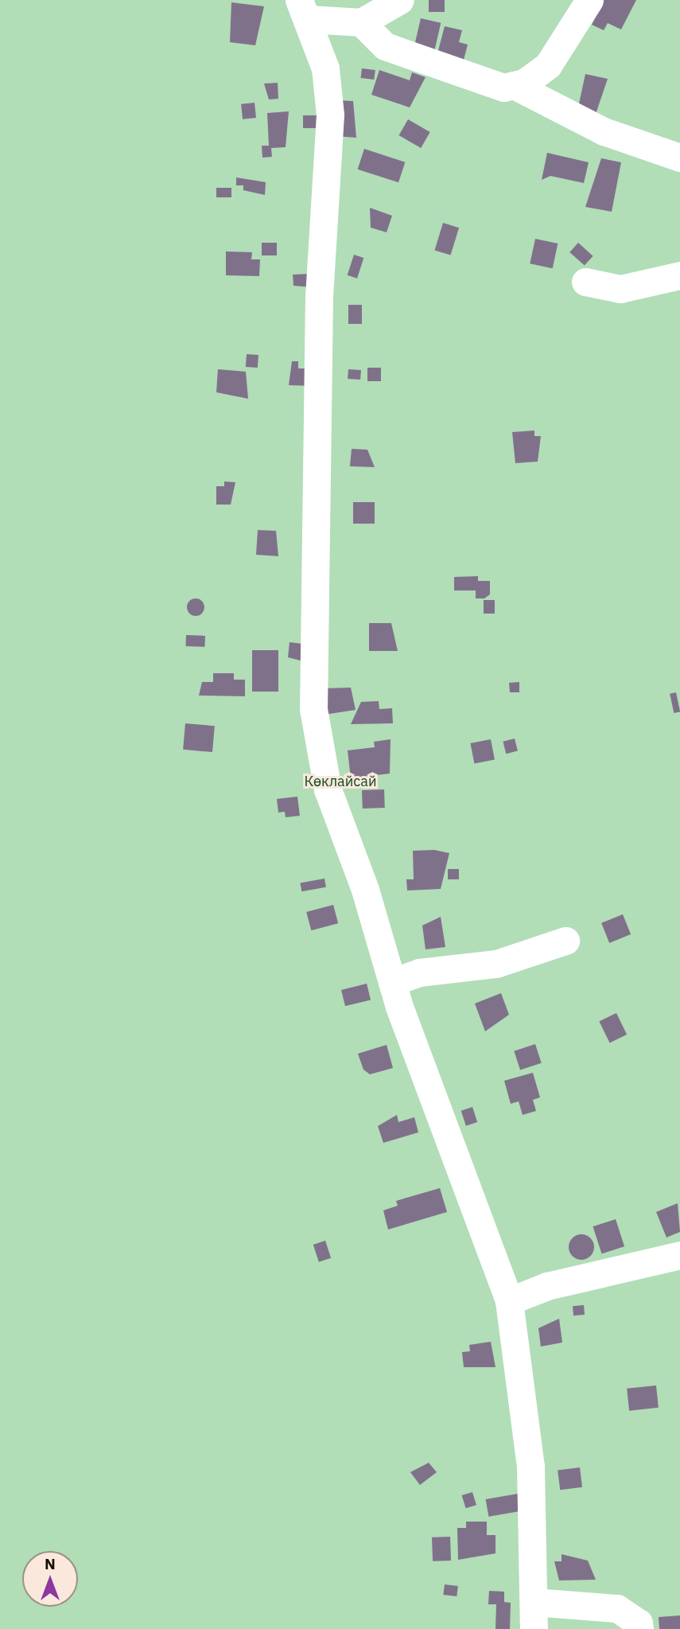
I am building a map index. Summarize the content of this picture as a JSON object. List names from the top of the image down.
{
  "parks": ["Көклайсай"],
  "north": "top"
}
